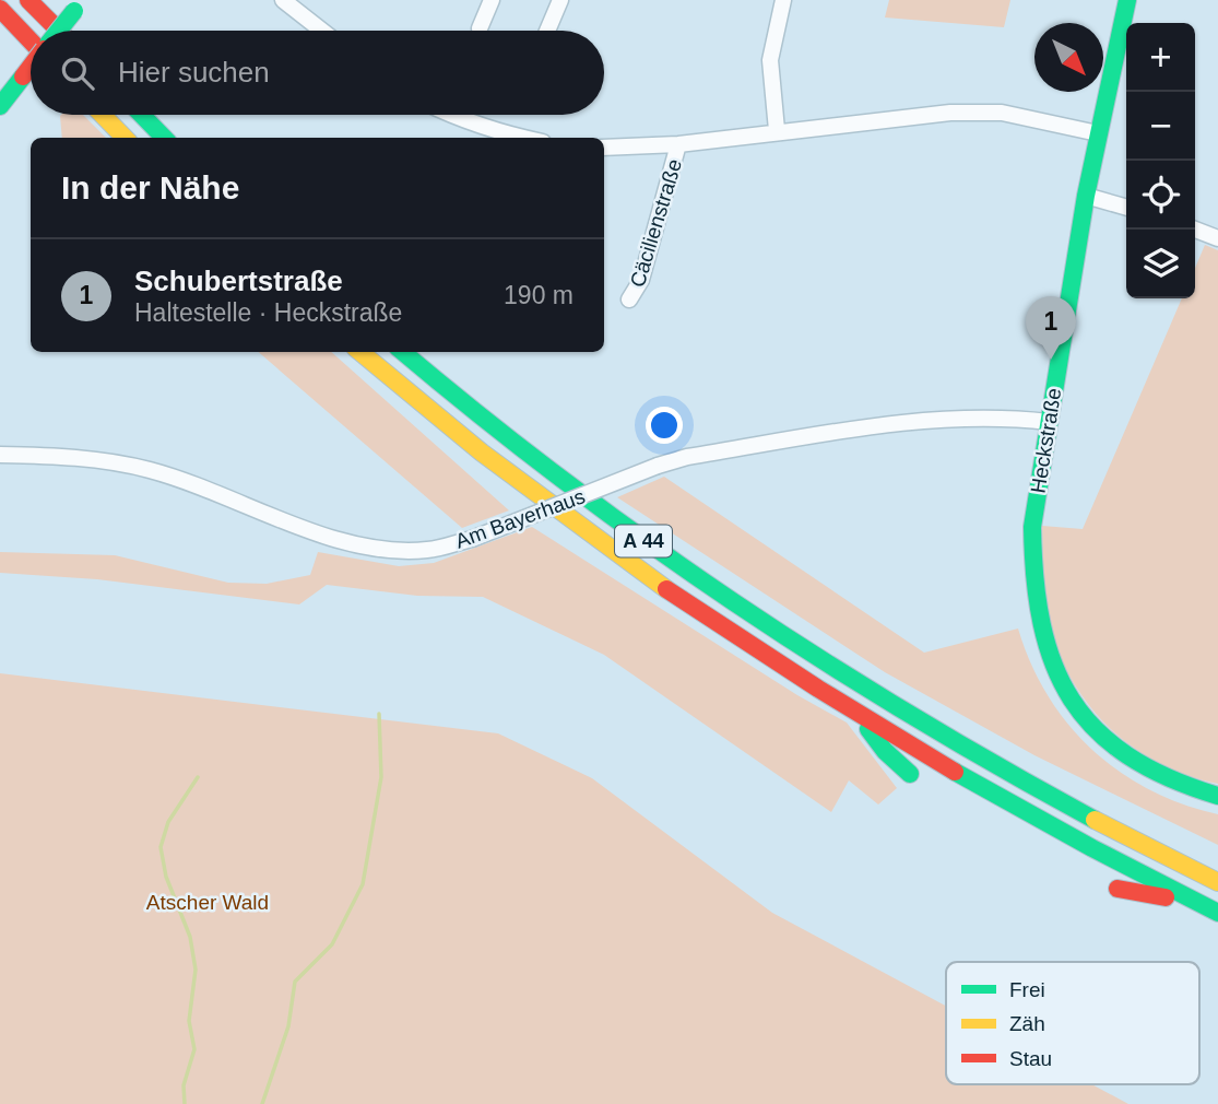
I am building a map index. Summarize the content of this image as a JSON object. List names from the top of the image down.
{
  "streets": {
    "main road": ["Heckstraße", "A 44"],
    "street": ["Cäcilienstraße", "Am Bayerhaus"]
  },
  "crossings": [
    ["Heckstraße", "Am Bayerhaus"]
  ],
  "parks": ["Atscher Wald"],
  "legend": ["Frei", "Zäh", "Stau"],
  "north": "bottom right",
  "page": {
    "map_buttons": ["+", "−"],
    "search": "Hier suchen",
    "heading": "In der Nähe",
    "list": [
      {
        "mark": "1",
        "name": "Schubertstraße",
        "note": "Haltestelle · Heckstraße",
        "value": "190 m"
      }
    ],
    "pins": "1"
  }
}
